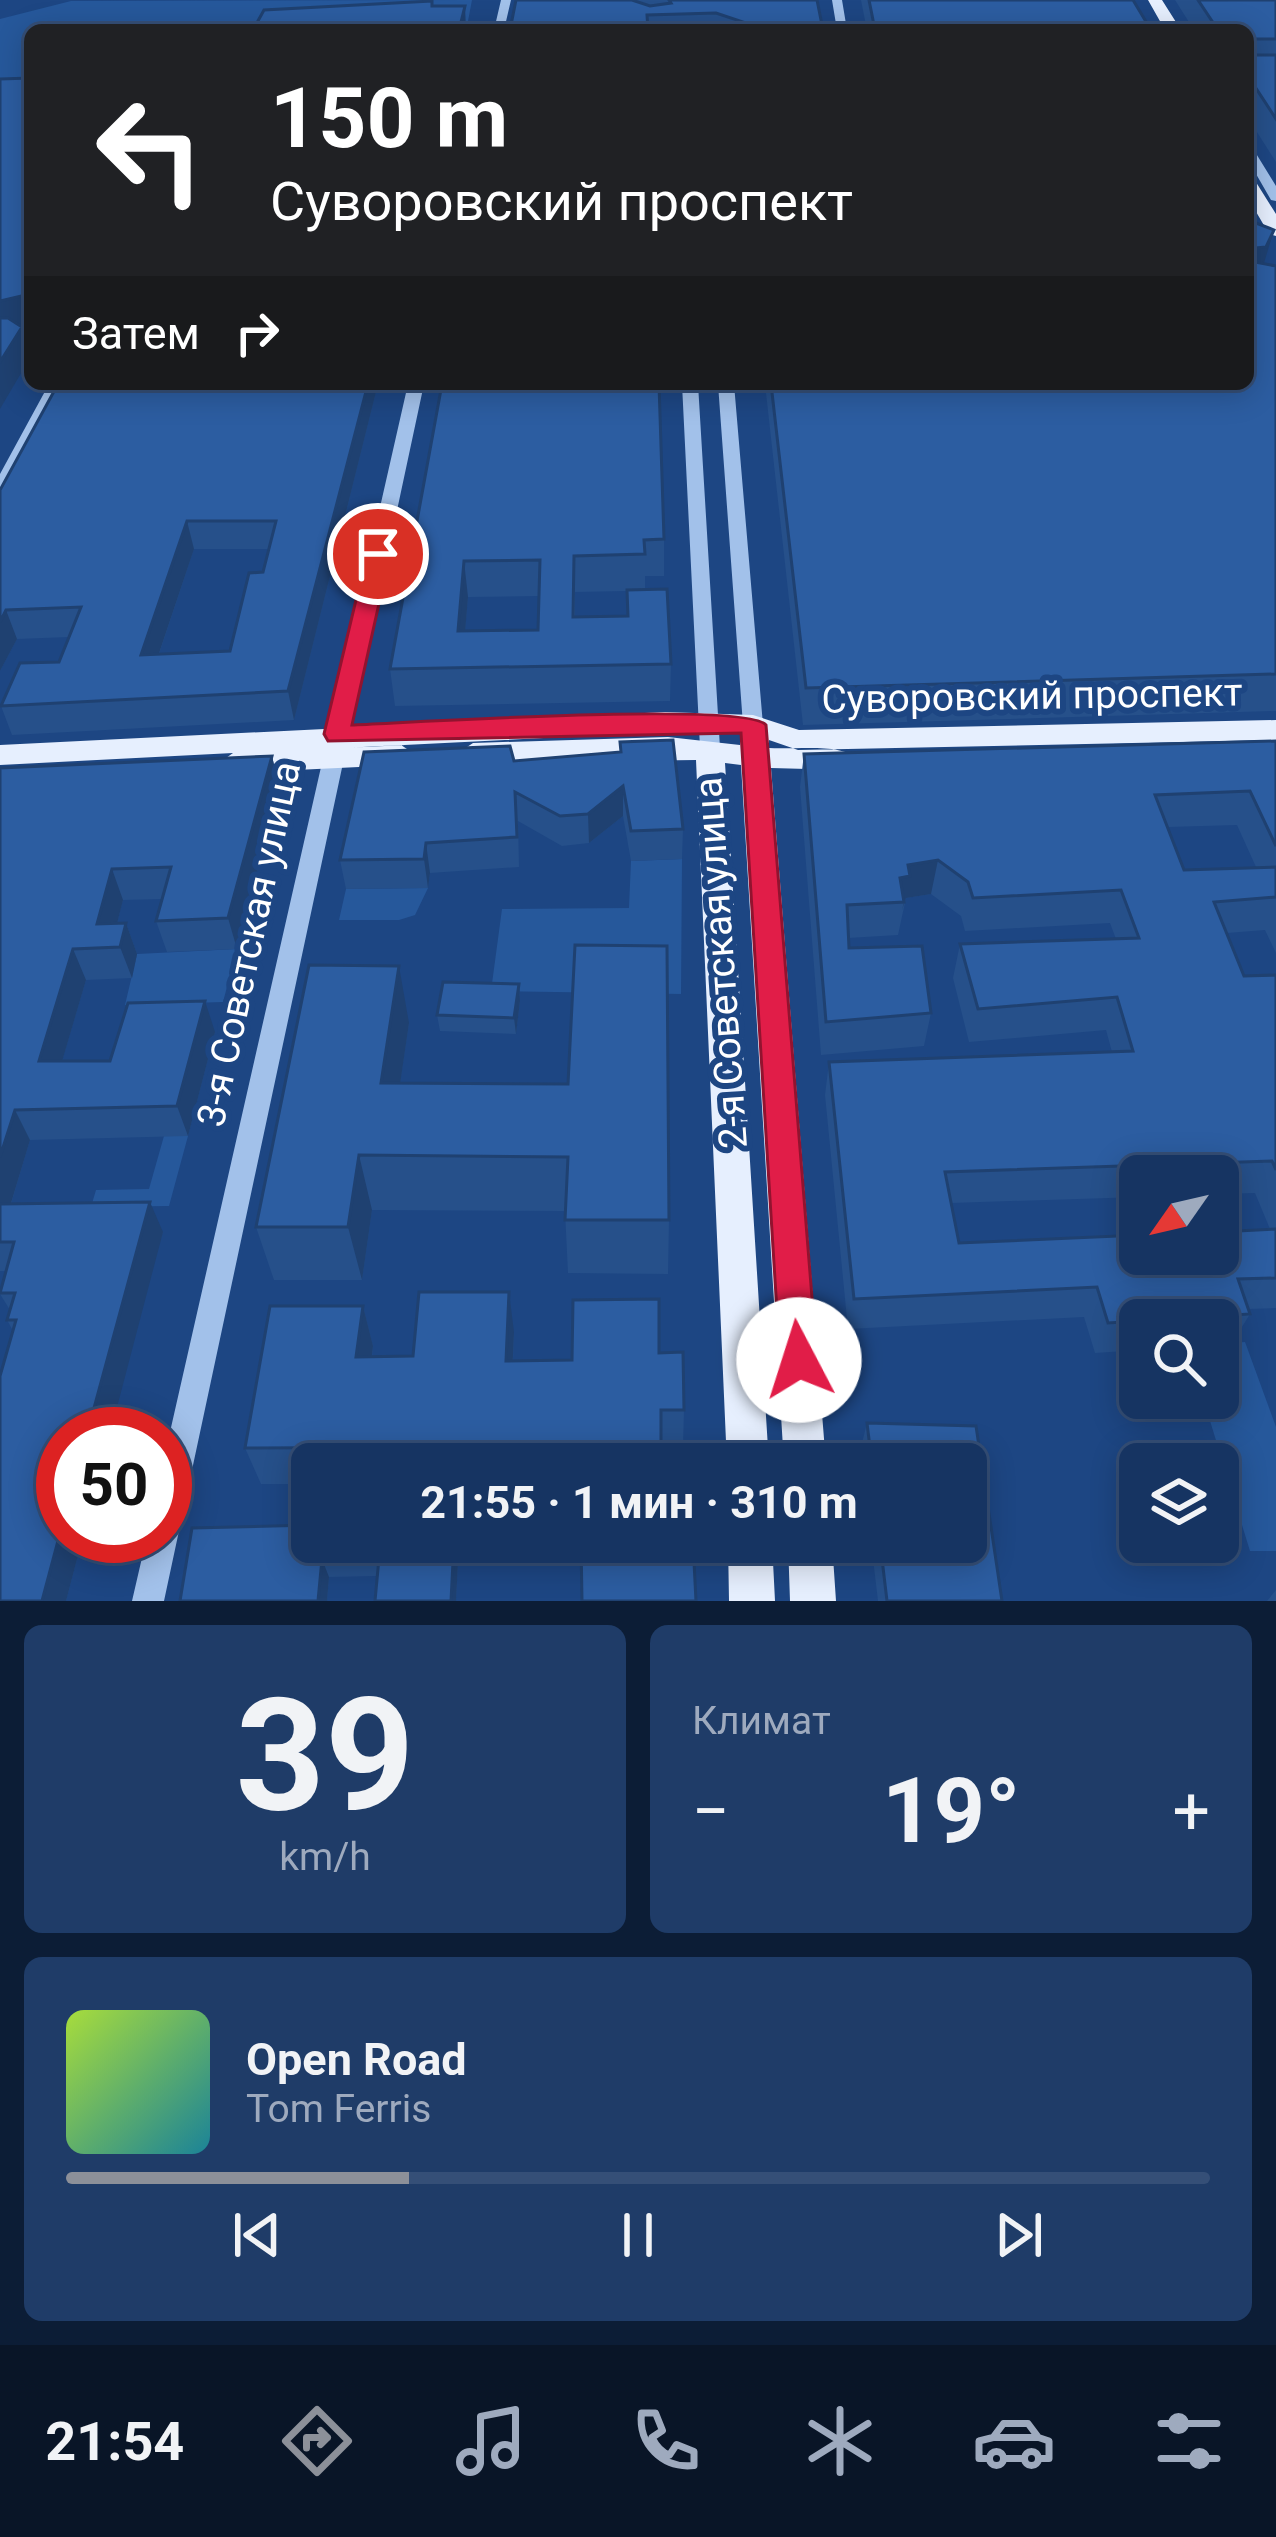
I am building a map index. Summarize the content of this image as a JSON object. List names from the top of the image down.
{
  "streets": {
    "main road": ["Суворовский проспект", "2-я Советская улица"],
    "street": ["3-я Советская улица"]
  },
  "crossings": [
    ["Суворовский проспект", "3-я Советская улица"],
    ["Суворовский проспект", "2-я Советская улица"]
  ],
  "north": "bottom left",
  "page": {
    "turn": ["150 m", "Суворовский проспект"],
    "then": "Затем",
    "limit": "50",
    "trip": "21:55 · 1 мин · 310 m",
    "tile": [
      ["39", "km/h"],
      "Климат"
    ],
    "heat": ["−", "19°", "+"],
    "song": ["Open Road", "Tom Ferris"],
    "tabs": "21:54"
  }
}
